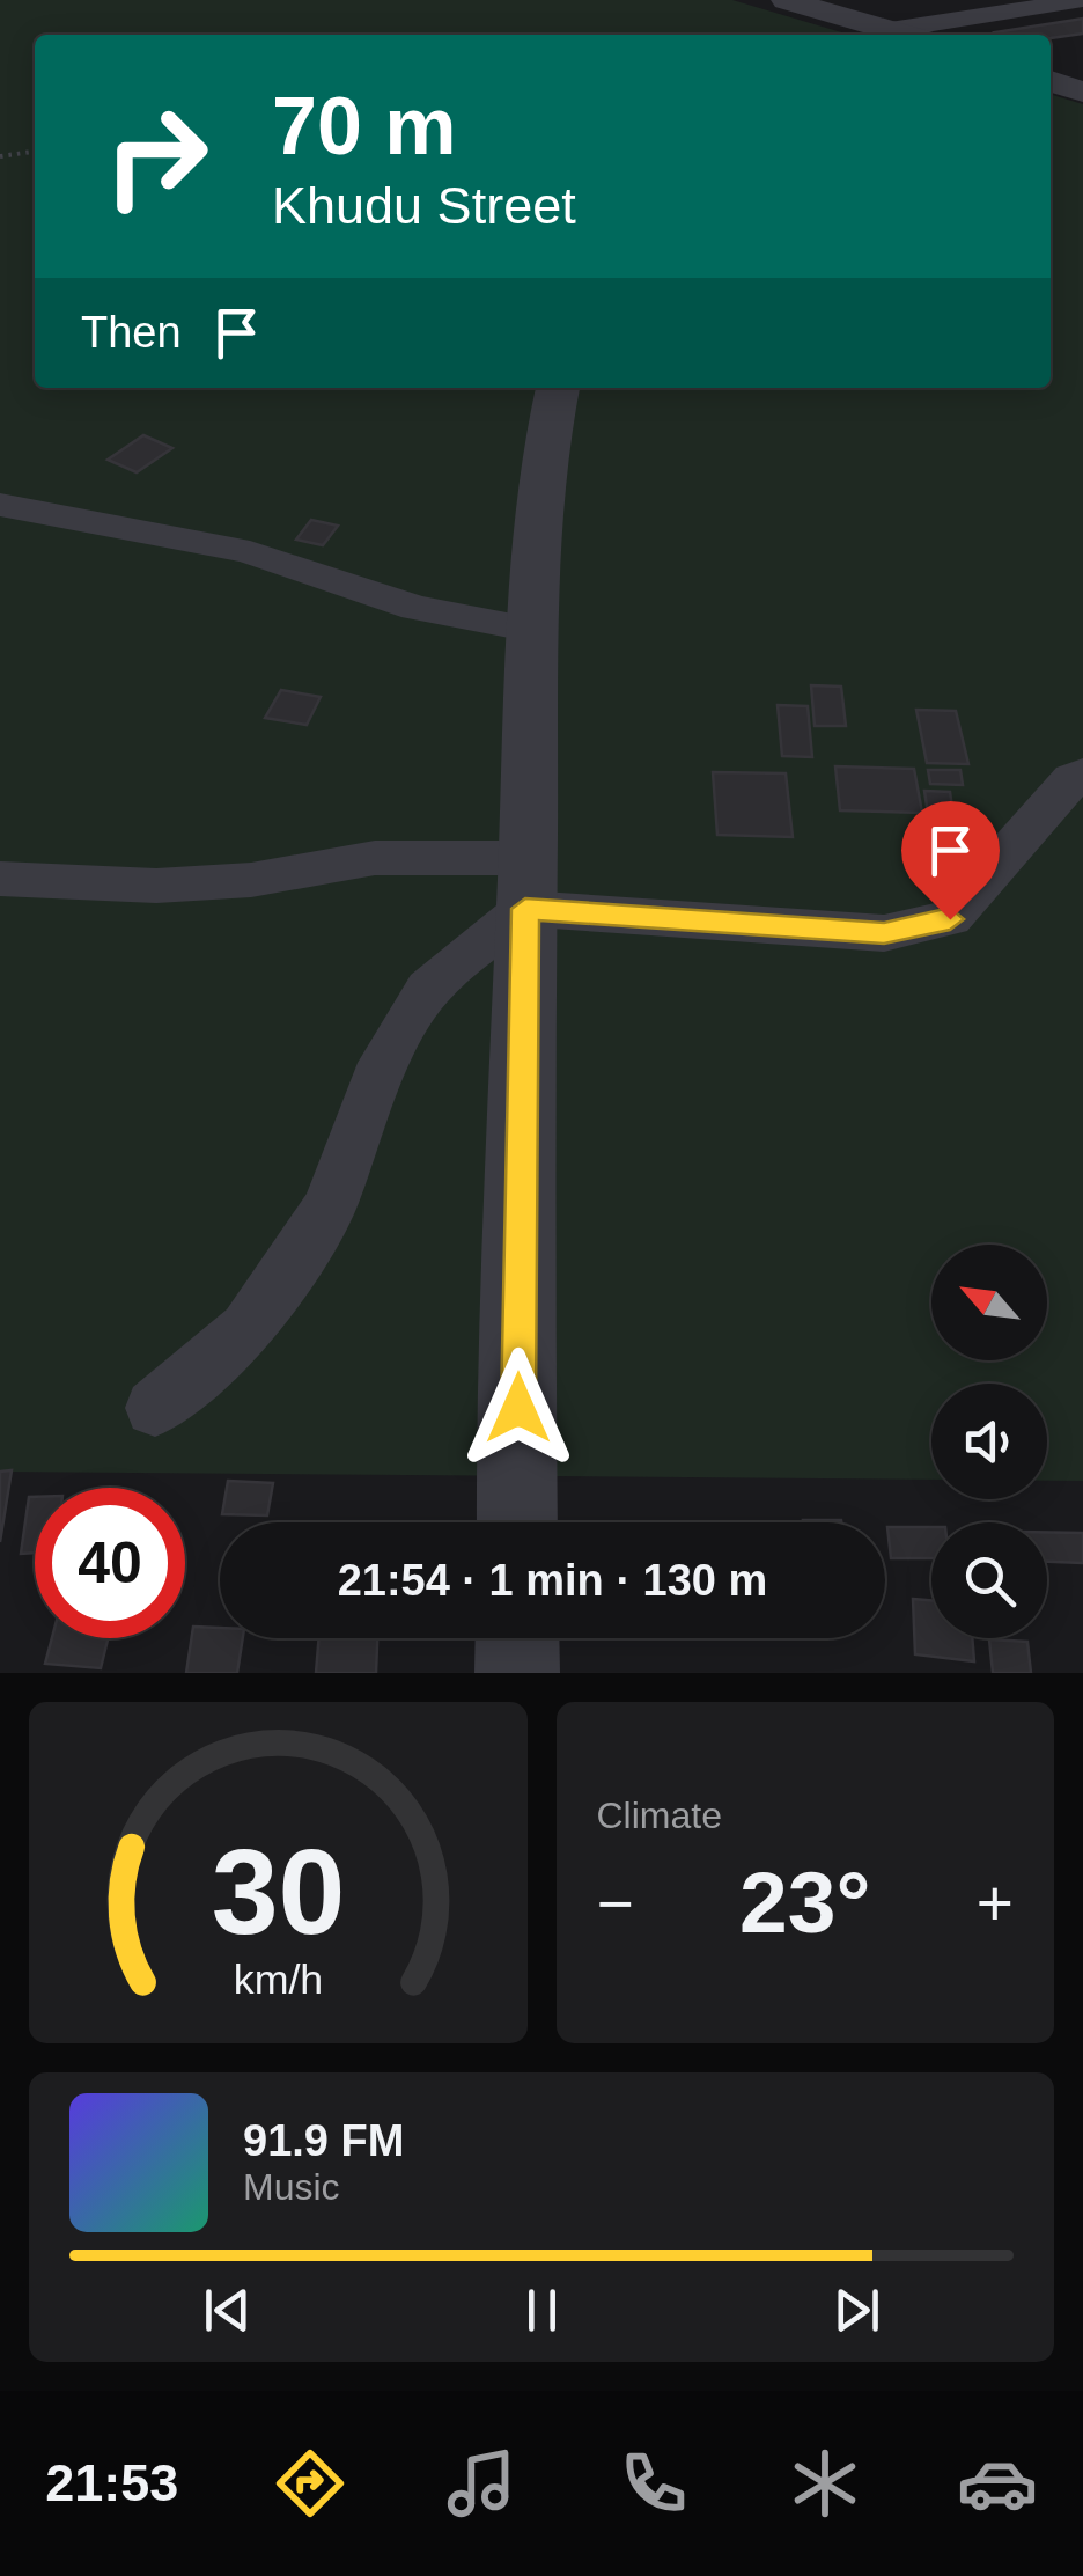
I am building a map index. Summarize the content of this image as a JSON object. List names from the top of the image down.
{
  "north": "top left",
  "page": {
    "turn": ["70 m", "Khudu Street"],
    "then": "Then",
    "limit": "40",
    "trip": "21:54 · 1 min · 130 m",
    "tile": "Climate",
    "heat": ["−", "23°", "+"],
    "song": ["91.9 FM", "Music"],
    "tabs": "21:53",
    "gauge": ["30", "km/h"]
  }
}
